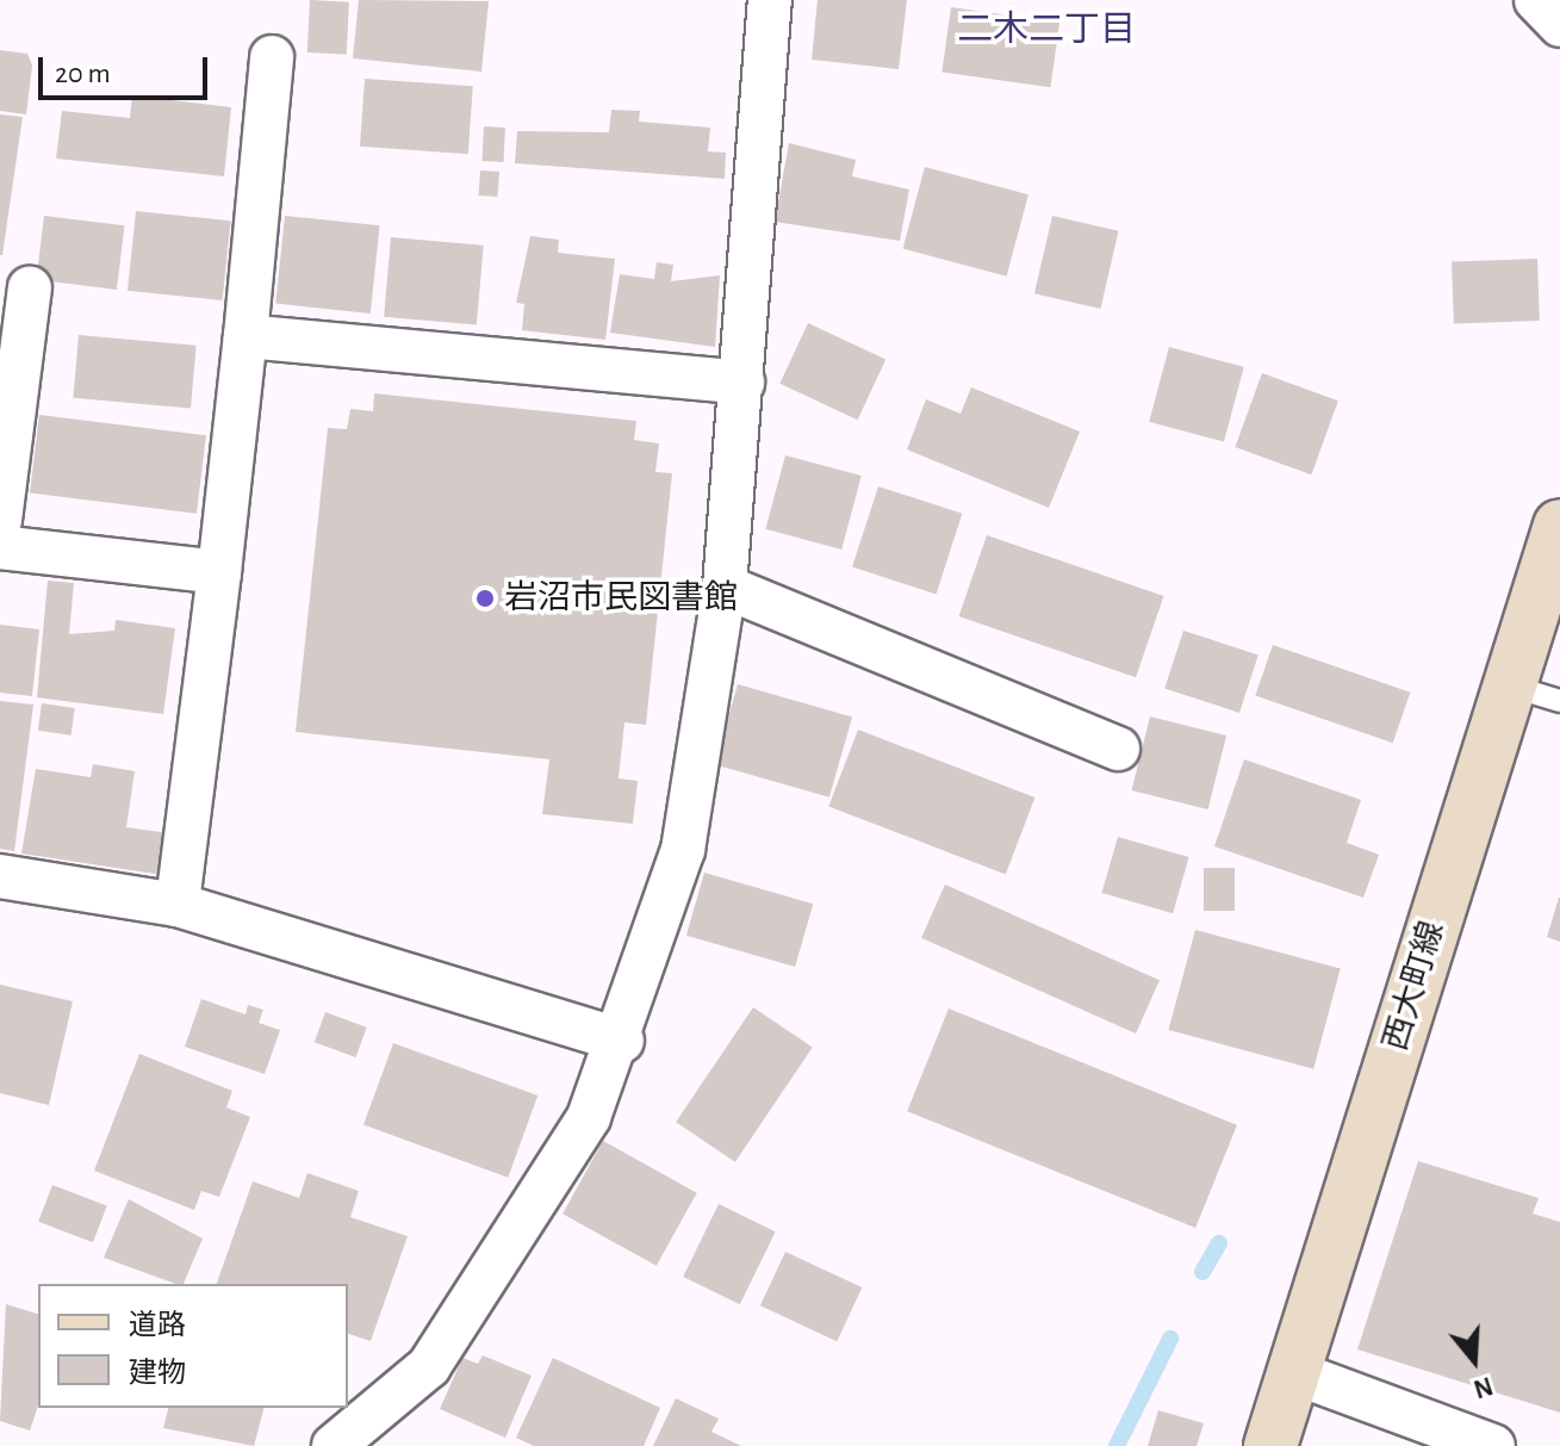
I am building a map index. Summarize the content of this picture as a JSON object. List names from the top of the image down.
{
  "streets": {
    "street": ["西大町線"]
  },
  "districts": ["二木二丁目"],
  "places": ["岩沼市民図書館"],
  "legend": ["道路", "建物"],
  "scale_bar": "20 m",
  "north": "bottom"
}
